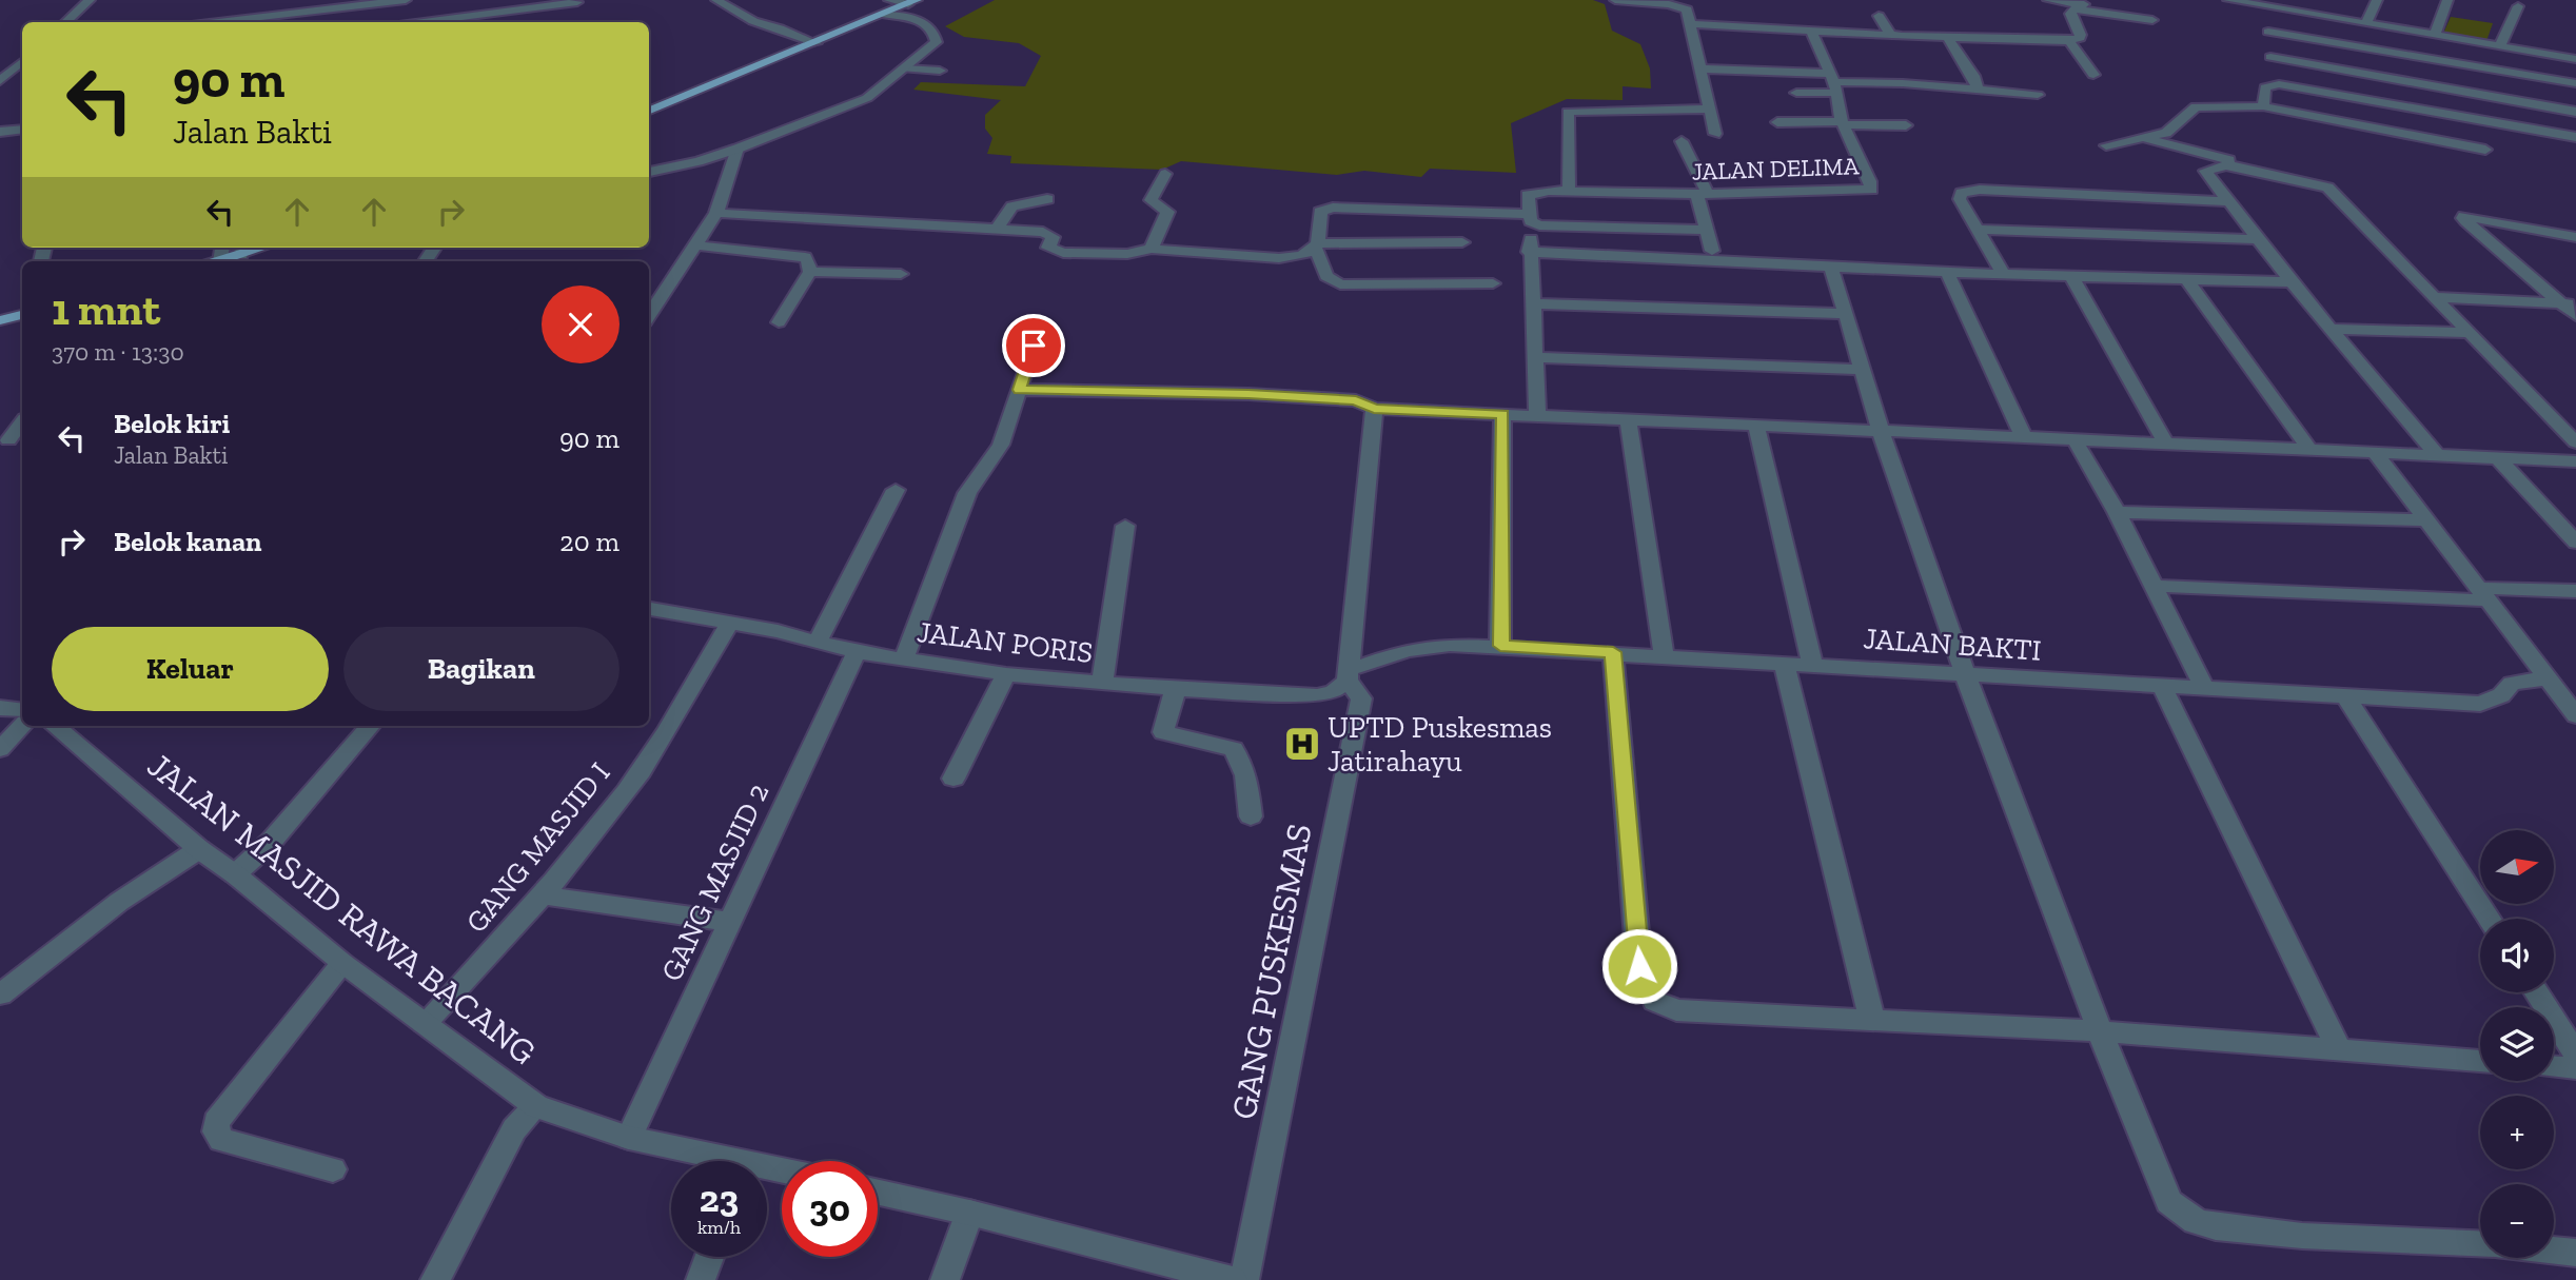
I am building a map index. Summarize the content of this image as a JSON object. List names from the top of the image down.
{
  "streets": {
    "street": [
      "JALAN DELIMA",
      "JALAN PORIS",
      "JALAN BAKTI",
      "GANG MASJID I",
      "GANG MASJID 2",
      "JALAN MASJID RAWA BACANG",
      "GANG PUSKESMAS"
    ]
  },
  "crossings": [
    ["JALAN PORIS", "JALAN BAKTI"],
    ["JALAN PORIS", "GANG MASJID I"],
    ["JALAN PORIS", "GANG MASJID 2"],
    ["JALAN PORIS", "GANG PUSKESMAS"],
    ["JALAN BAKTI", "GANG PUSKESMAS"],
    ["GANG MASJID I", "JALAN MASJID RAWA BACANG"],
    ["GANG MASJID 2", "JALAN MASJID RAWA BACANG"]
  ],
  "places": {
    "hospital": ["UPTD Puskesmas Jatirahayu"]
  },
  "north": "right",
  "page": {
    "turn": ["90 m", "Jalan Bakti"],
    "heading": ["1 mnt", "370 m · 13:30"],
    "list": [
      {
        "name": "Belok kiri",
        "note": "Jalan Bakti",
        "value": "90 m"
      },
      {
        "name": "Belok kanan",
        "value": "20 m"
      }
    ],
    "buttons": ["Keluar", "Bagikan"],
    "map_buttons": ["+", "−"],
    "speed": "23 km/h",
    "limit": "30"
  }
}
